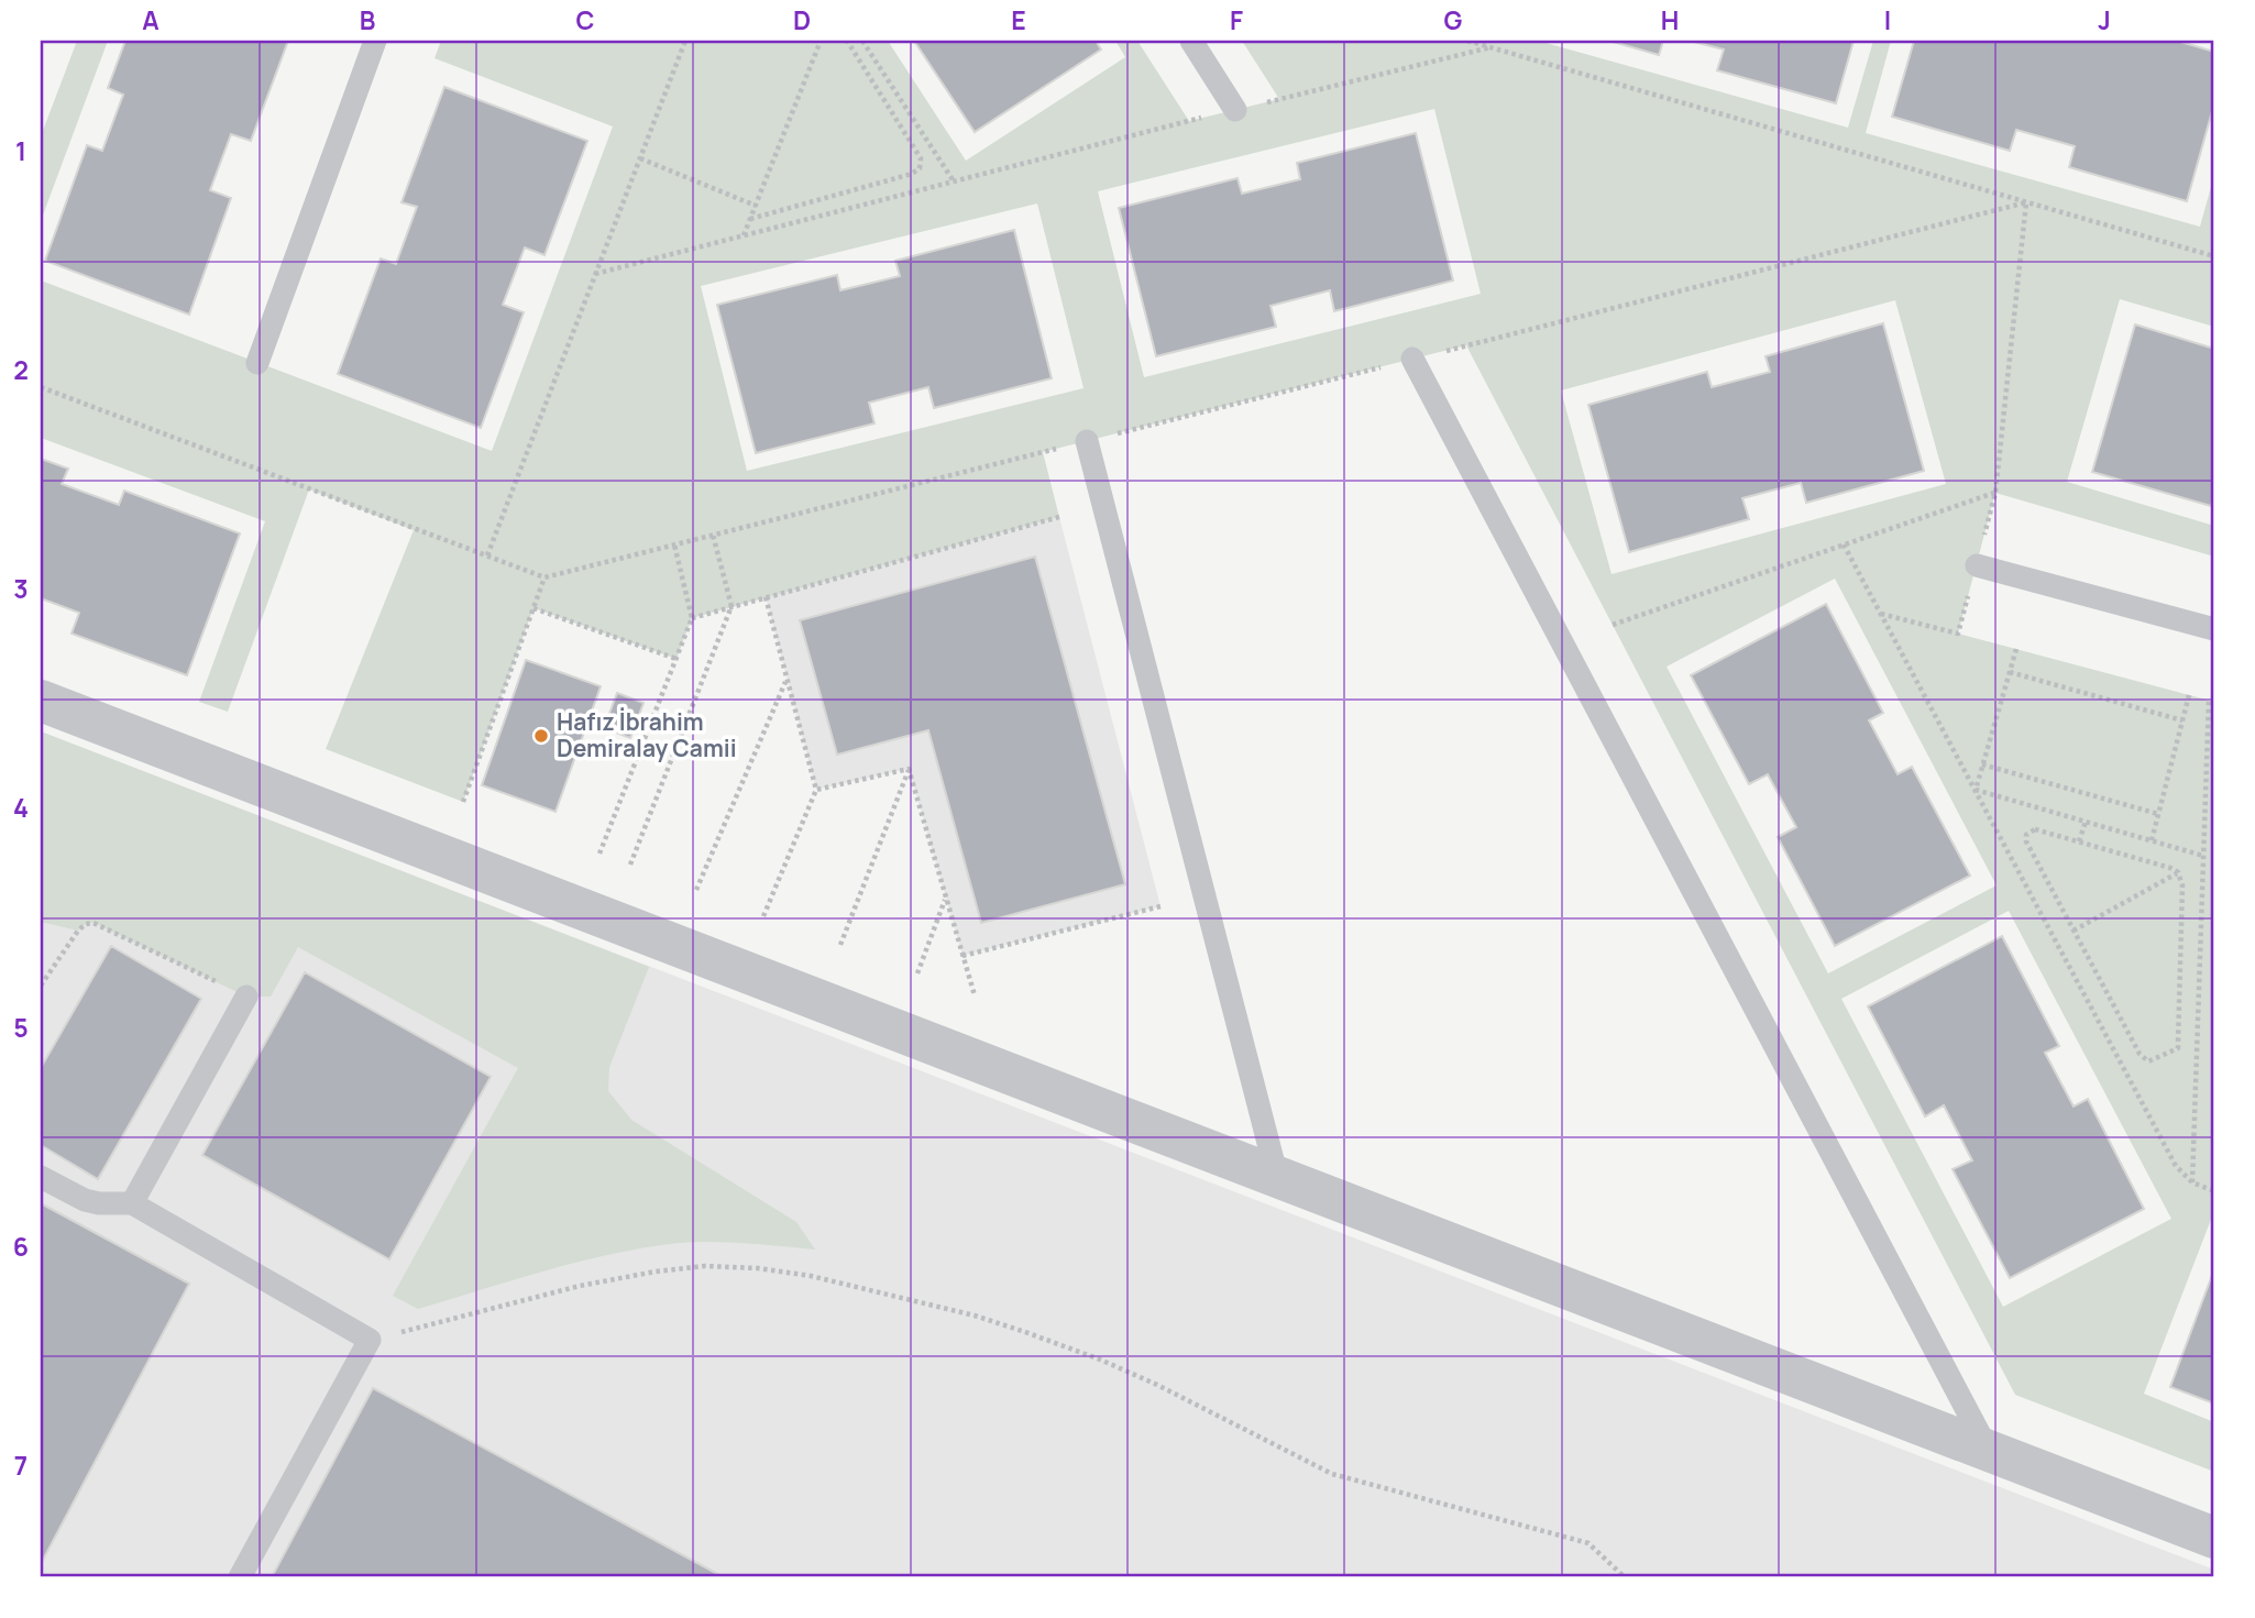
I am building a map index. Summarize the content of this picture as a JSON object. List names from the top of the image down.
{
  "places": ["Hafız İbrahim Demiralay Camii"],
  "grid": {
    "columns": [
      "A",
      "B",
      "C",
      "D",
      "E",
      "F",
      "G",
      "H",
      "I",
      "J"
    ],
    "rows": [
      "1",
      "2",
      "3",
      "4",
      "5",
      "6",
      "7"
    ]
  }
}
